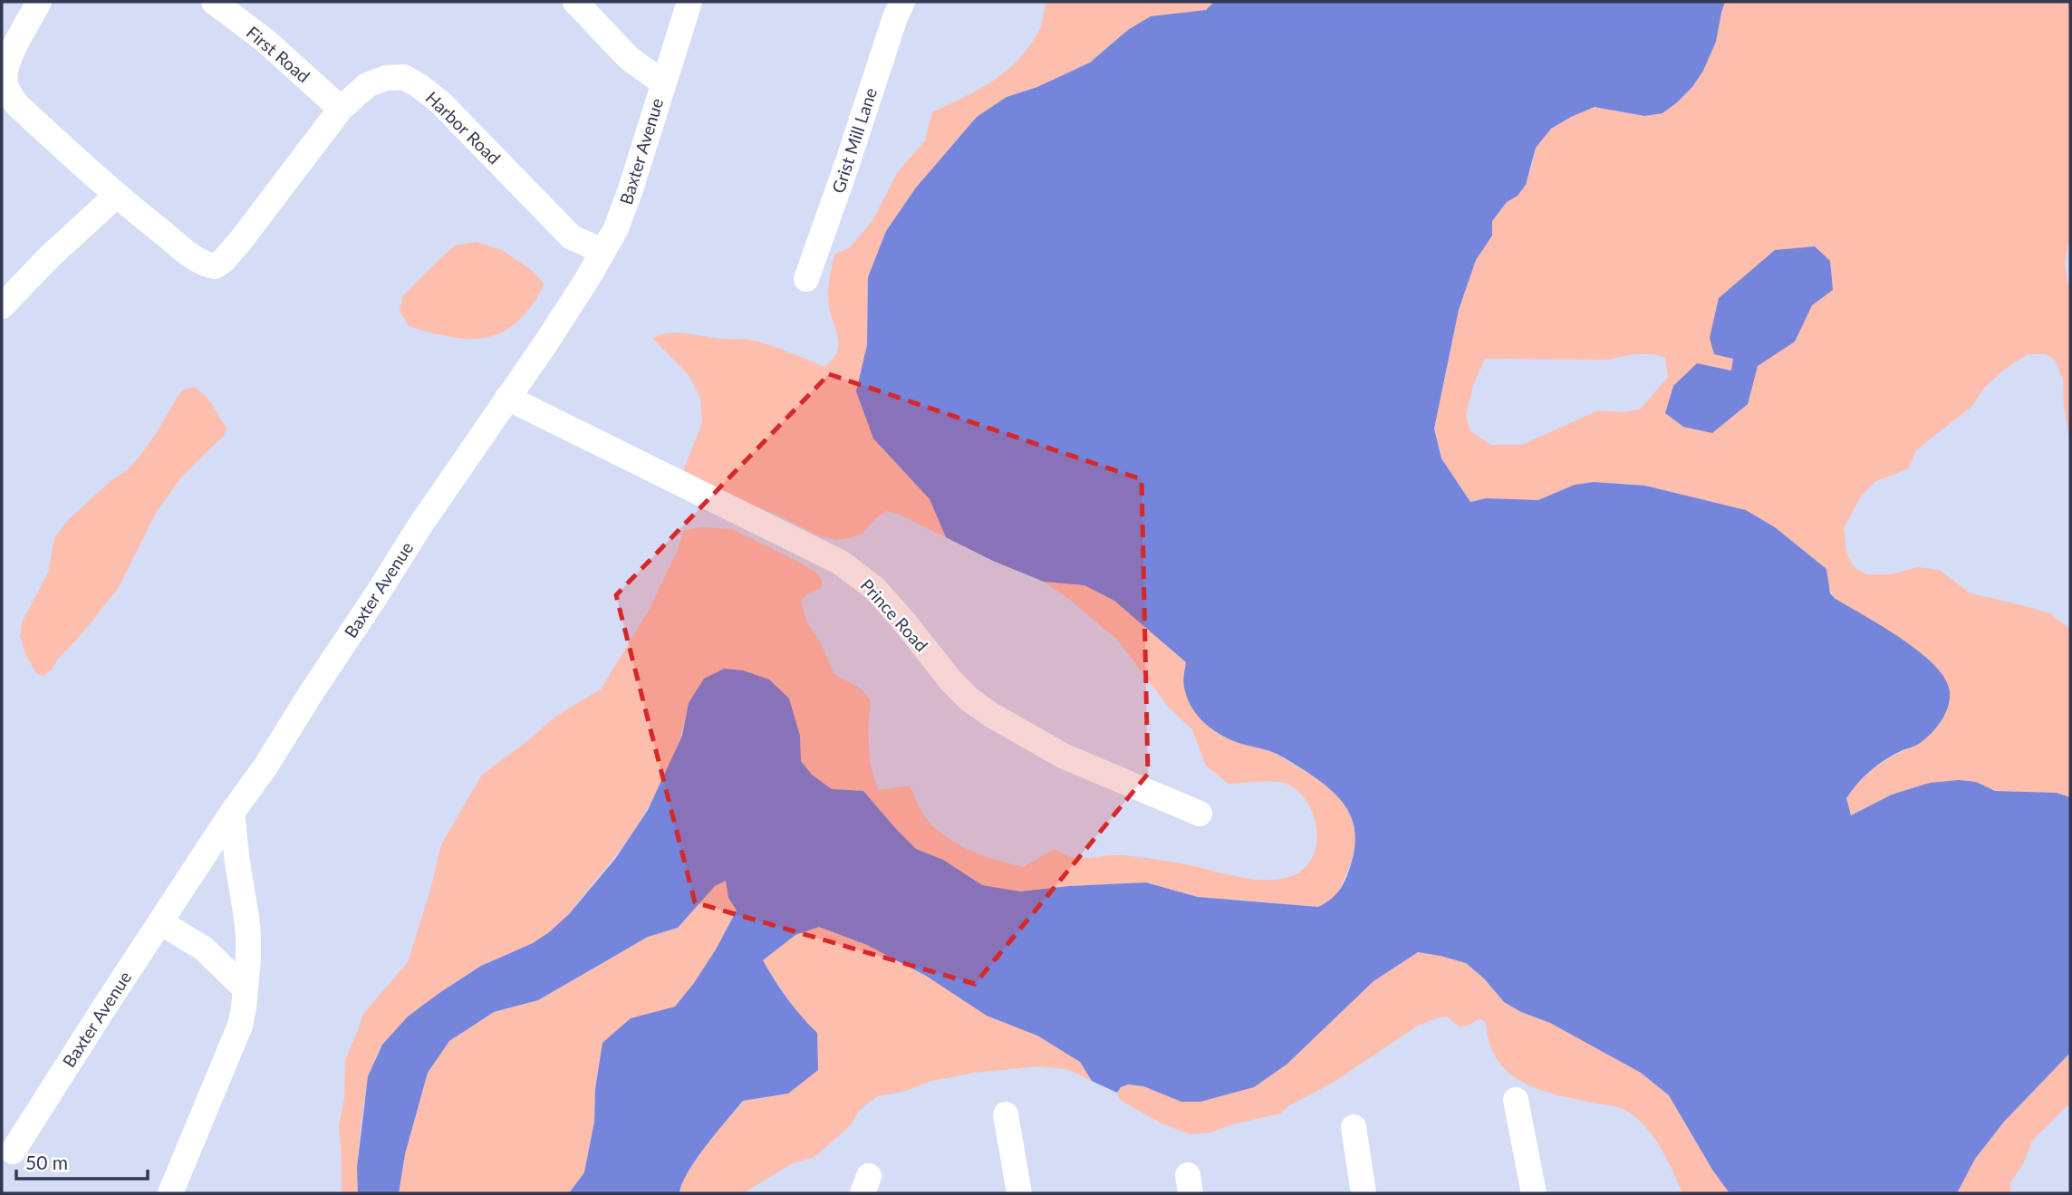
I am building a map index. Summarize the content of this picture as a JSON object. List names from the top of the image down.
{
  "streets": {
    "street": [
      "First Road",
      "Harbor Road",
      "Grist Mill Lane",
      "Baxter Avenue",
      "Prince Road"
    ]
  },
  "crossings": [
    ["First Road", "Harbor Road"],
    ["Harbor Road", "Baxter Avenue"],
    ["Baxter Avenue", "Prince Road"]
  ],
  "scale_bar": "50 m"
}
